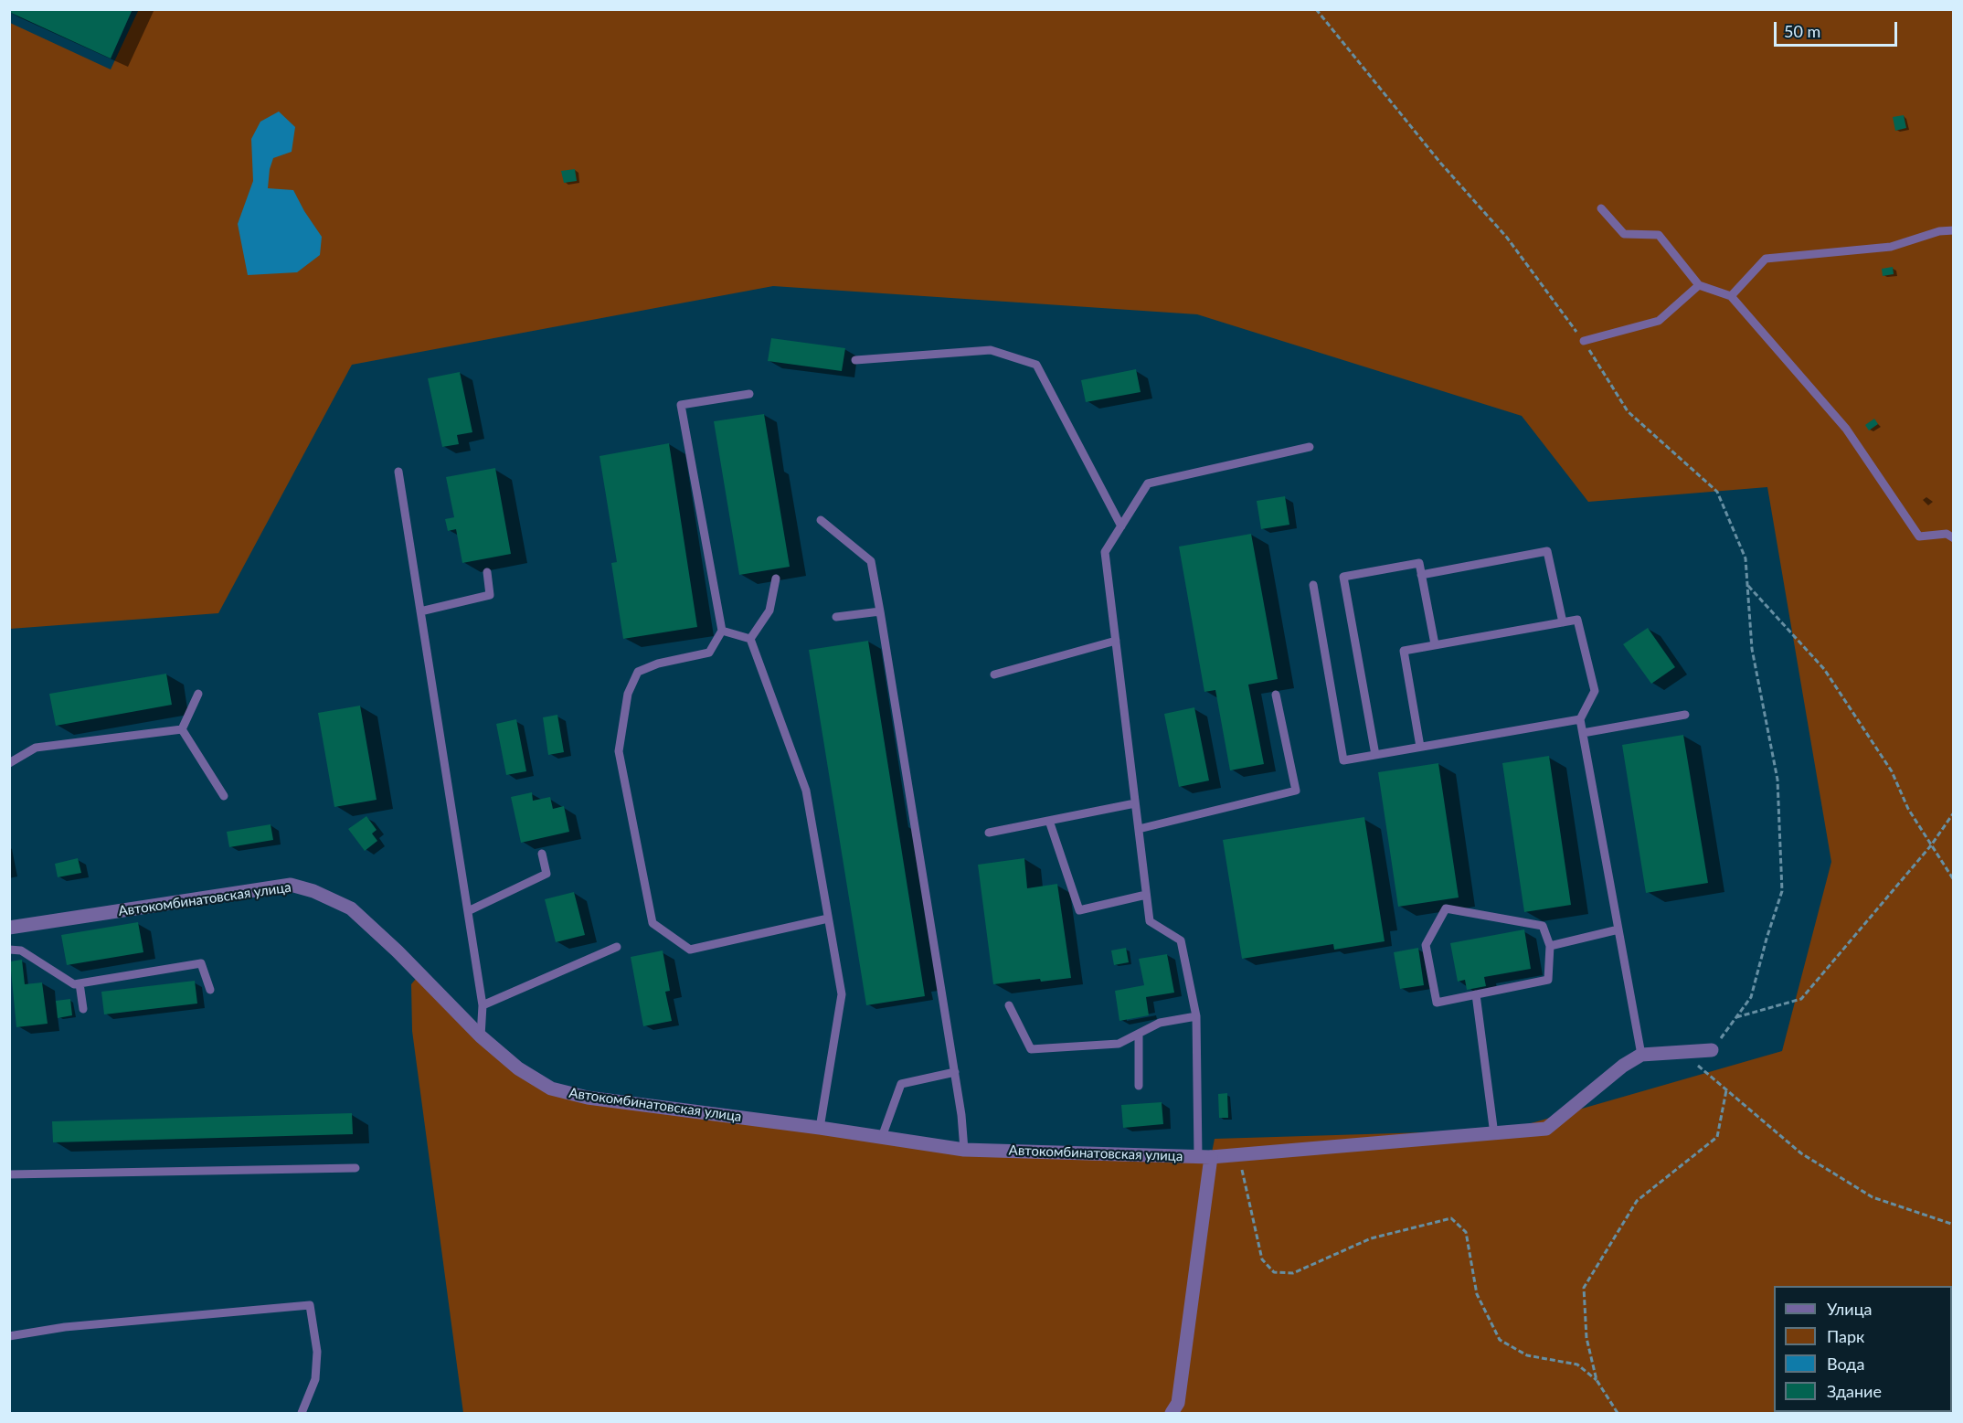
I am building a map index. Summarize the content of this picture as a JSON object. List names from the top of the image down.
{
  "streets": {
    "street": ["Автокомбинатовская улица"]
  },
  "legend": [
    "Улица",
    "Парк",
    "Вода",
    "Здание"
  ],
  "scale_bar": "50 m"
}
